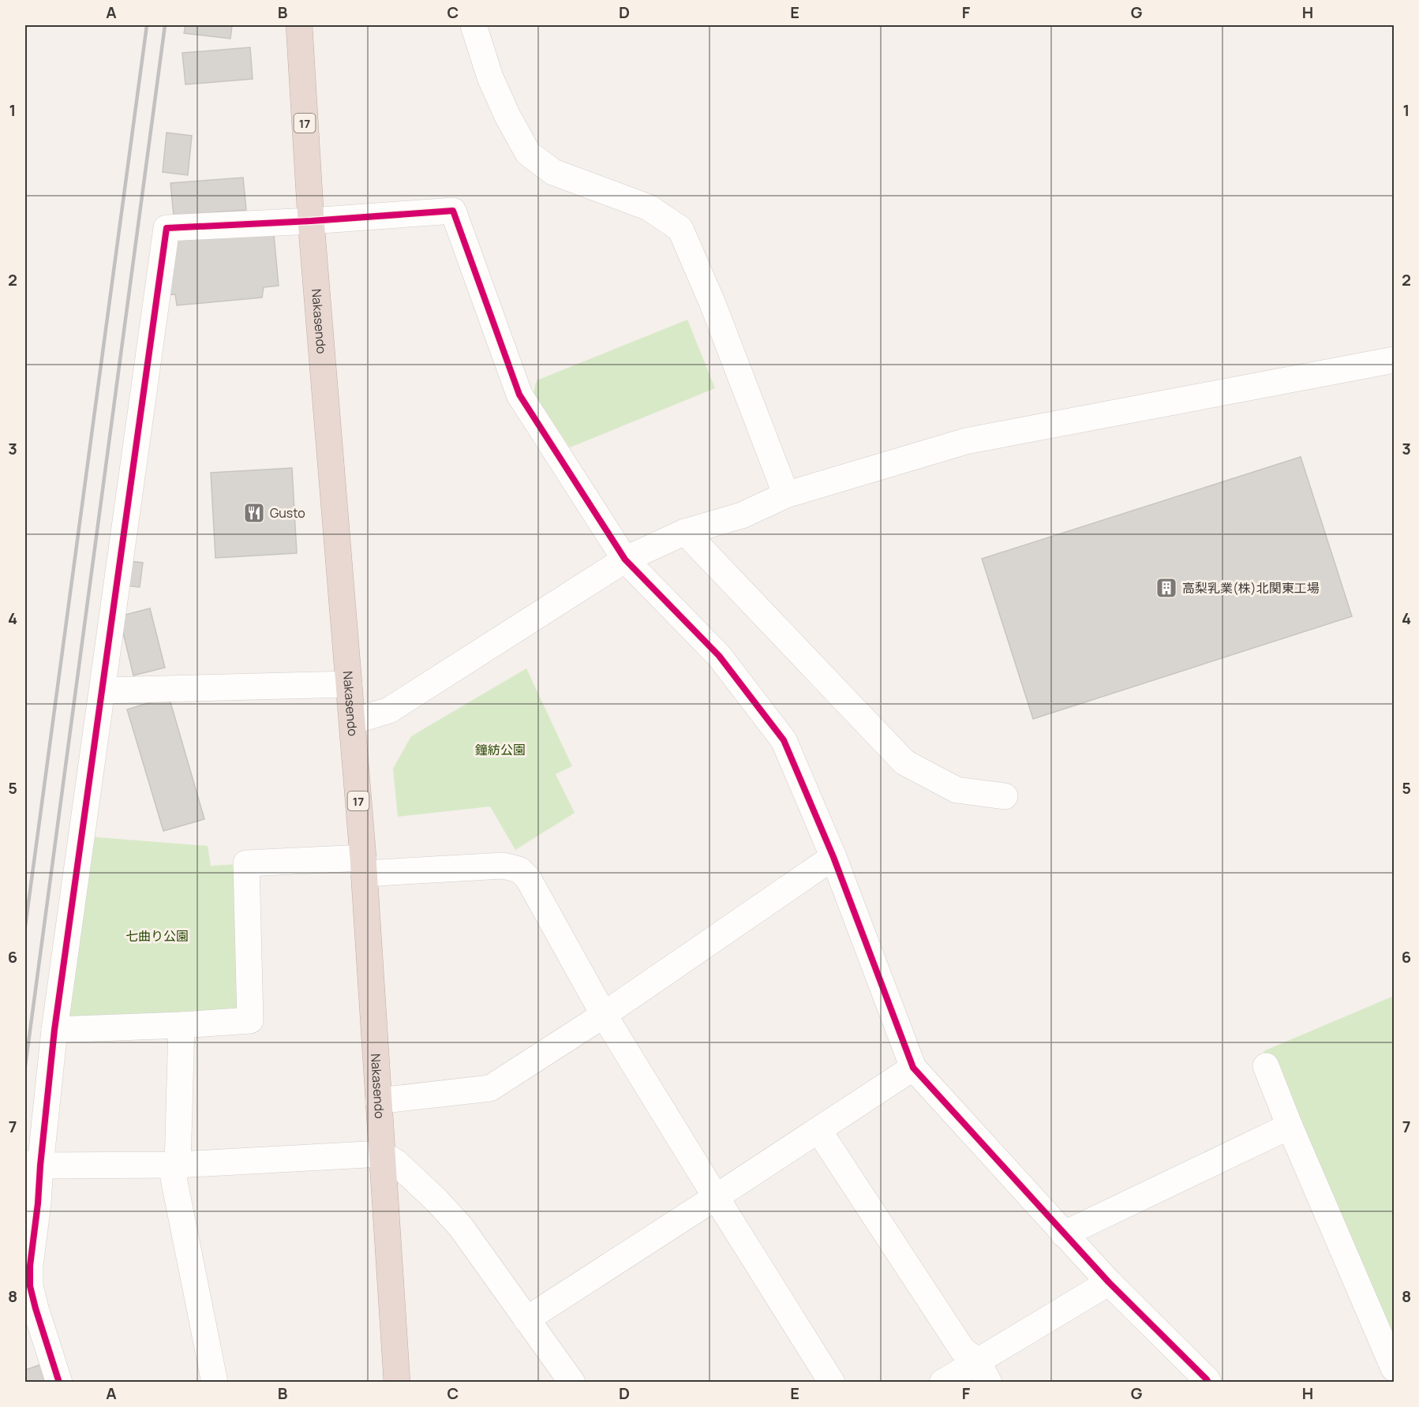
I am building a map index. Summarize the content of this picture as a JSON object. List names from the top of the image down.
{
  "streets": {
    "highway": ["17", "Nakasendo"]
  },
  "parks": ["鐘紡公園", "七曲り公園"],
  "places": {
    "restaurant": ["Gusto"],
    "building": ["高梨乳業(株)北関東工場"]
  },
  "grid": {
    "columns": [
      "A",
      "B",
      "C",
      "D",
      "E",
      "F",
      "G",
      "H"
    ],
    "rows": [
      "1",
      "2",
      "3",
      "4",
      "5",
      "6",
      "7",
      "8"
    ]
  }
}
